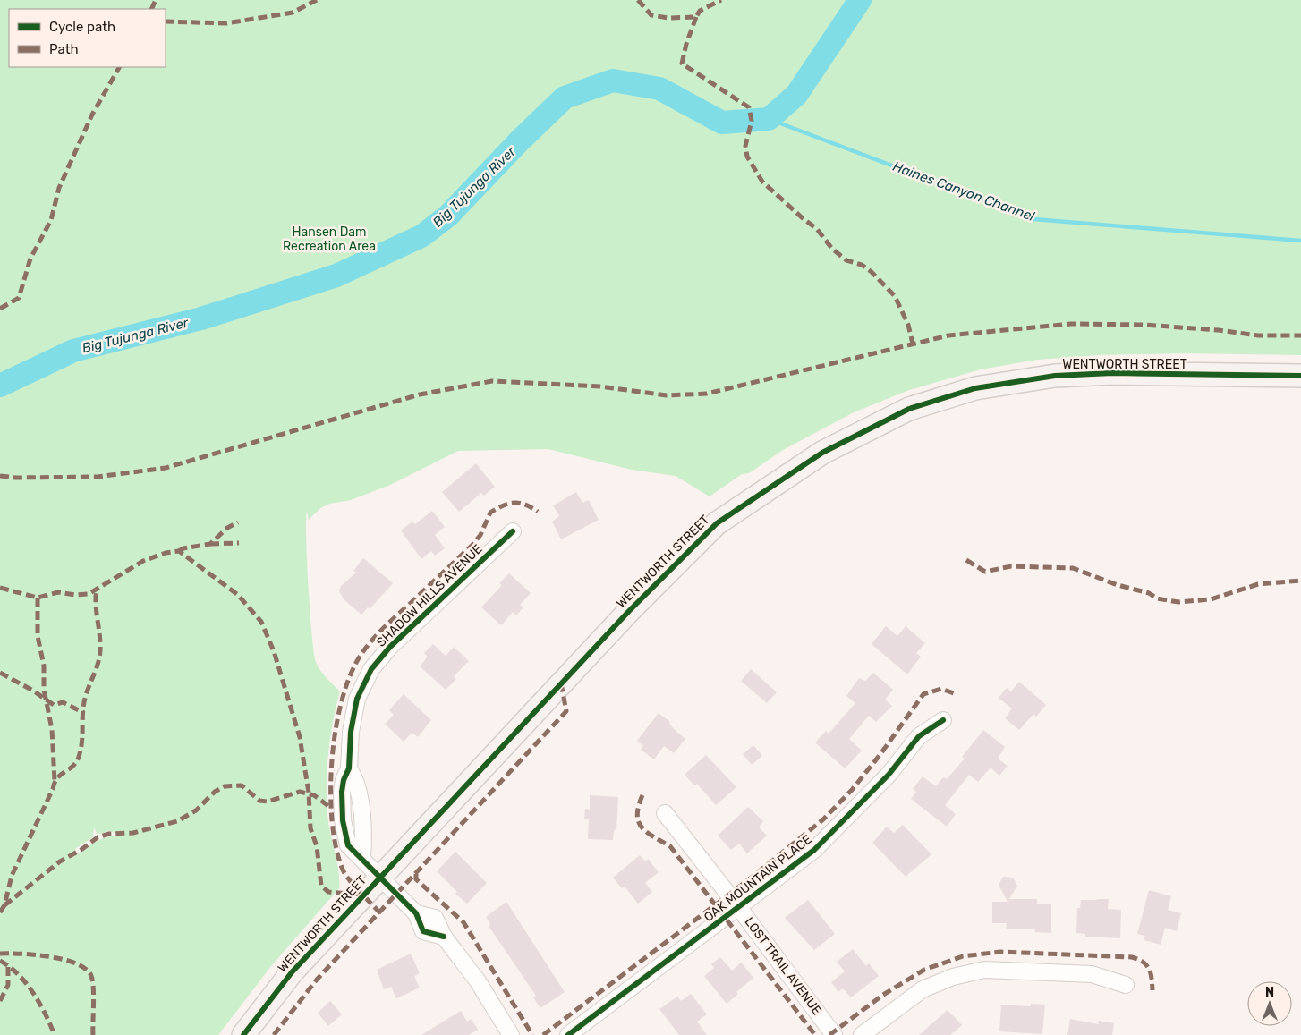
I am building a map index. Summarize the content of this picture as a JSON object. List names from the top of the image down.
{
  "streets": {
    "main road": ["WENTWORTH STREET"],
    "street": ["SHADOW HILLS AVENUE", "OAK MOUNTAIN PLACE", "LOST TRAIL AVENUE"]
  },
  "crossings": [
    ["WENTWORTH STREET", "SHADOW HILLS AVENUE"],
    ["OAK MOUNTAIN PLACE", "LOST TRAIL AVENUE"]
  ],
  "water": ["Big Tujunga River", "Haines Canyon Channel"],
  "parks": ["Hansen Dam Recreation Area"],
  "legend": ["Cycle path", "Path"],
  "north": "top"
}
